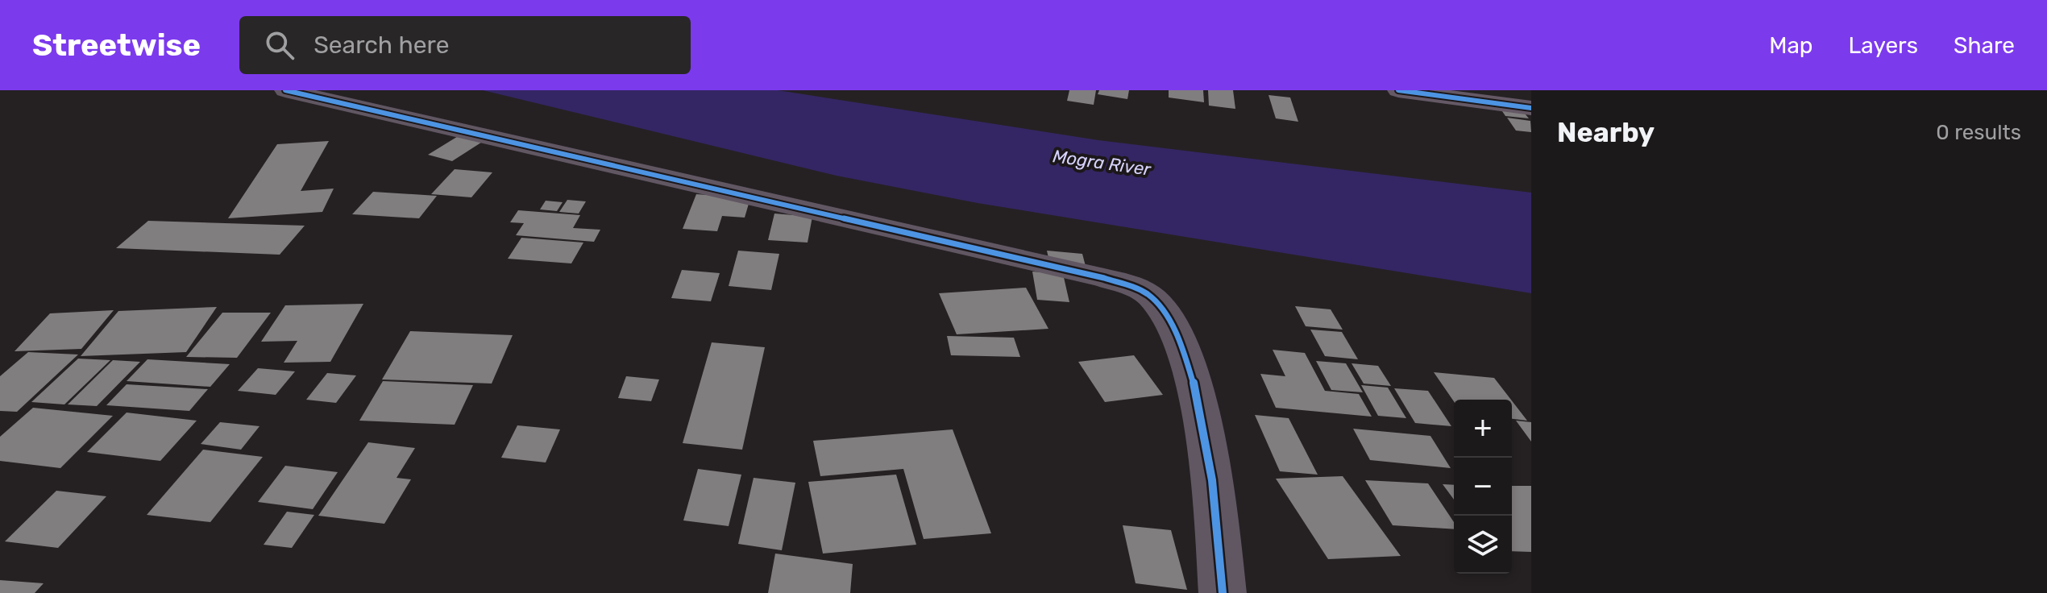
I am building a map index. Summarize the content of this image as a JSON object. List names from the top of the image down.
{
  "water": ["Mogra River"],
  "page": {
    "header": "Streetwise",
    "search": "Search here",
    "nav": ["Map", "Layers", "Share"],
    "heading": ["Nearby", "0 results"],
    "map_buttons": ["+", "−"]
  }
}
